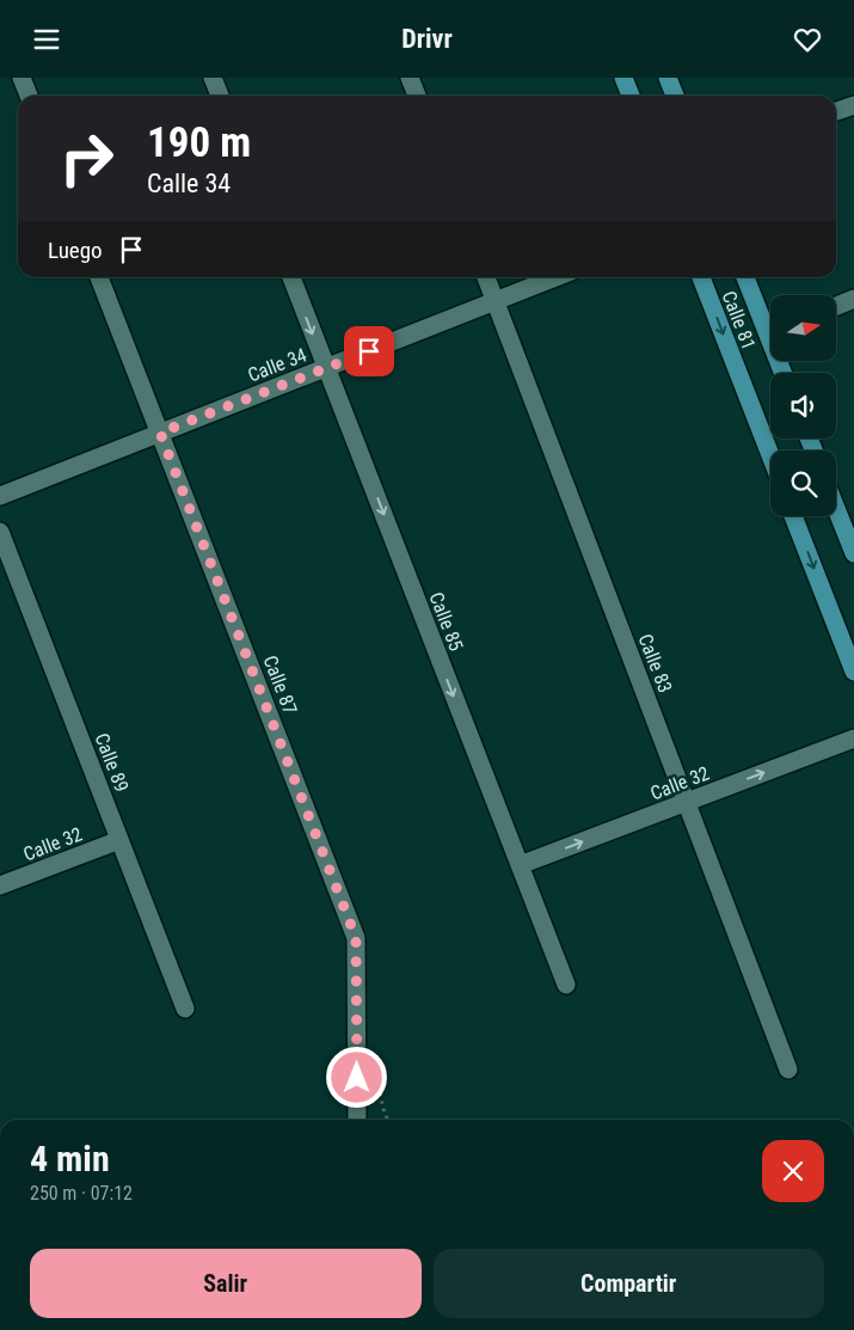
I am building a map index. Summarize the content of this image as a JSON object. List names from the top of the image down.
{
  "streets": {
    "main road": ["Calle 81"],
    "street": [
      "Calle 34",
      "Calle 85",
      "Calle 83",
      "Calle 87",
      "Calle 89",
      "Calle 32"
    ]
  },
  "crossings": [
    ["Calle 34", "Calle 85"],
    ["Calle 34", "Calle 83"],
    ["Calle 34", "Calle 87"],
    ["Calle 85", "Calle 32"],
    ["Calle 83", "Calle 32"],
    ["Calle 89", "Calle 32"]
  ],
  "one_way": ["Calle 81", "Calle 85", "Calle 32"],
  "north": "right",
  "page": {
    "header": "Drivr",
    "turn": ["190 m", "Calle 34"],
    "then": "Luego",
    "heading": ["4 min", "250 m · 07:12"],
    "buttons": ["Salir", "Compartir"]
  }
}
